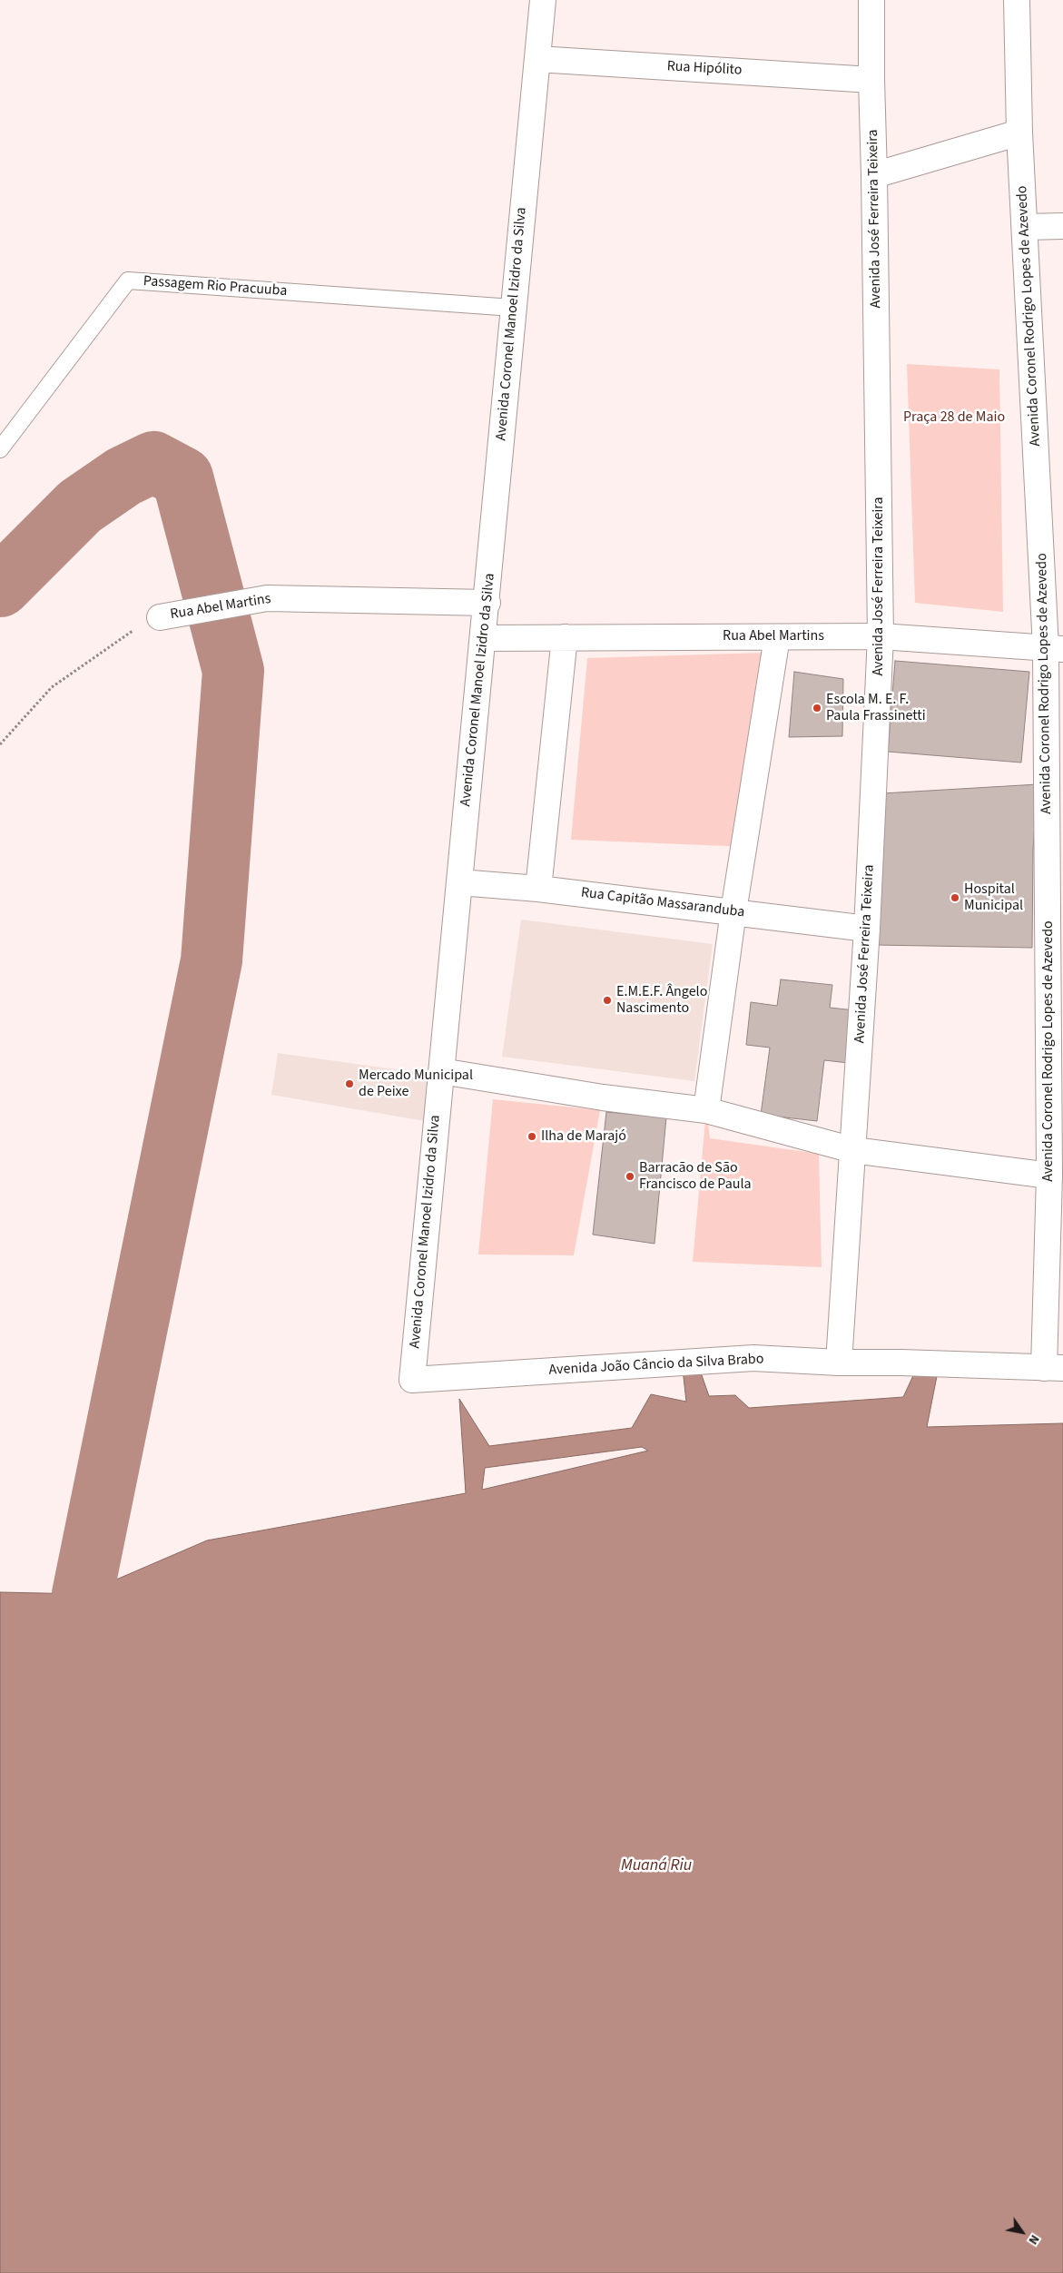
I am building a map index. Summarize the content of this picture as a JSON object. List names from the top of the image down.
{
  "streets": {
    "street": [
      "Rua Hipólito",
      "Avenida José Ferreira Teixeira",
      "Avenida Coronel Rodrigo Lopes de Azevedo",
      "Avenida Coronel Manoel Izidro da Silva",
      "Rua Abel Martins",
      "Rua Capitão Massaranduba"
    ],
    "lane": ["Passagem Rio Pracuuba"]
  },
  "crossings": [
    ["Rua Hipólito", "Avenida José Ferreira Teixeira"],
    ["Rua Hipólito", "Avenida Coronel Manoel Izidro da Silva"],
    ["Avenida José Ferreira Teixeira", "Avenida Coronel Manoel Izidro da Silva"],
    ["Avenida José Ferreira Teixeira", "Rua Abel Martins"],
    ["Avenida José Ferreira Teixeira", "Rua Capitão Massaranduba"],
    ["Passagem Rio Pracuuba", "Avenida Coronel Manoel Izidro da Silva"],
    ["Avenida Coronel Rodrigo Lopes de Azevedo", "Rua Abel Martins"],
    ["Avenida Coronel Manoel Izidro da Silva", "Rua Abel Martins"],
    ["Avenida Coronel Manoel Izidro da Silva", "Rua Capitão Massaranduba"]
  ],
  "water": ["Muaná Riu"],
  "parks": ["Praça 28 de Maio"],
  "places": [
    "Escola M. E. F. Paula Frassinetti",
    "Hospital Municipal",
    "E.M.E.F. Ângelo Nascimento",
    "Mercado Municipal de Peixe",
    "Ilha de Marajó",
    "Barracão de São Francisco de Paula"
  ],
  "north": "bottom right"
}
